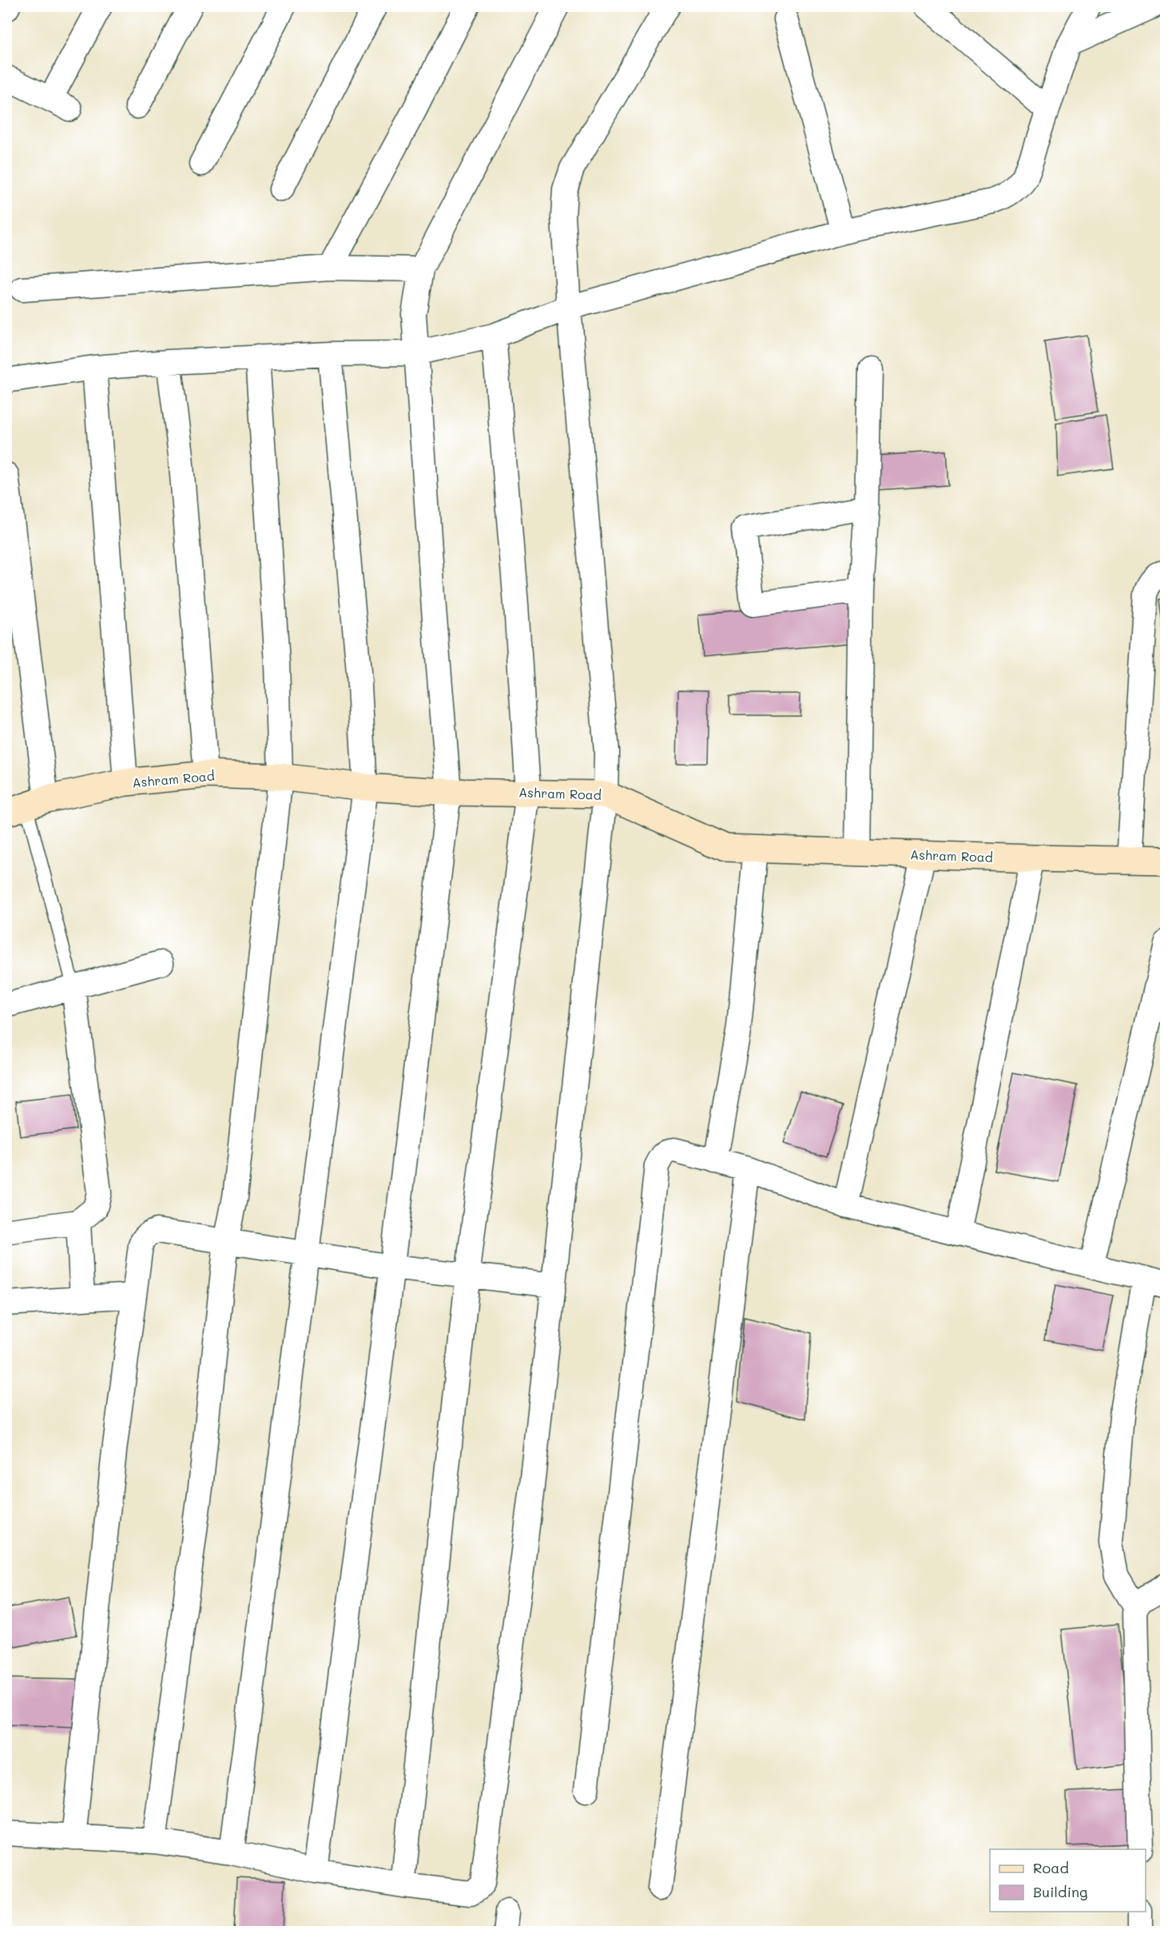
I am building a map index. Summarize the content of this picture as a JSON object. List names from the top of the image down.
{
  "streets": {
    "street": ["Ashram Road"]
  },
  "legend": ["Road", "Building"]
}
